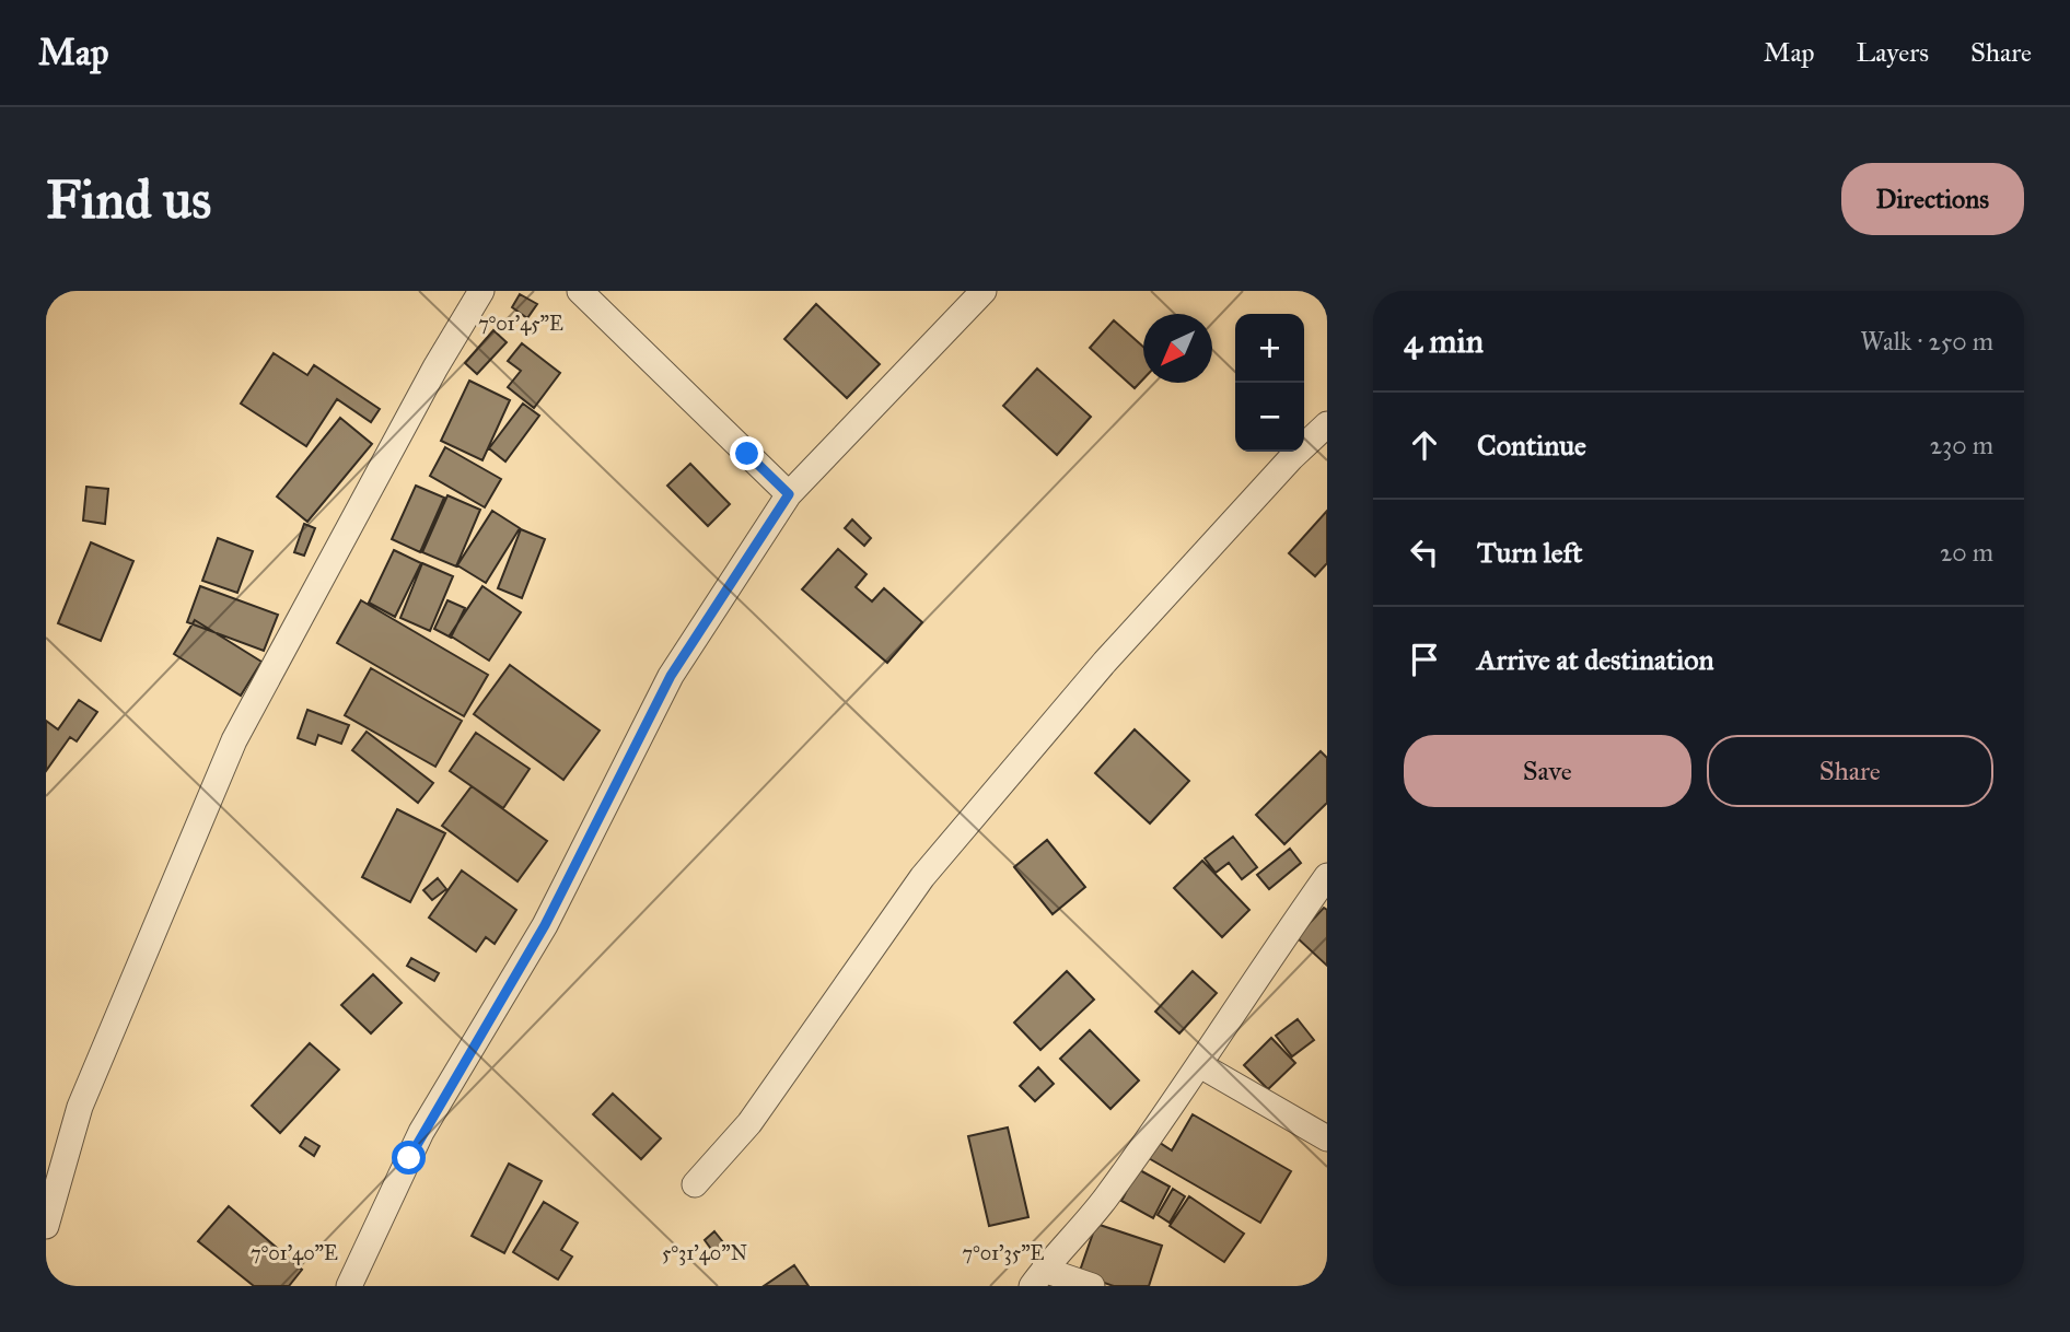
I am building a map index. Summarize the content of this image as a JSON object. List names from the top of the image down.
{
  "north": "bottom left",
  "page": {
    "header": "Map",
    "nav": ["Map", "Layers", "Share"],
    "buttons": [
      "Directions",
      ["Save", "Share"]
    ],
    "title": "Find us",
    "heading": ["4 min", "Walk · 250 m"],
    "map_buttons": ["+", "−"],
    "list": [
      ["Continue", "230 m"],
      ["Turn left", "20 m"],
      "Arrive at destination"
    ]
  },
  "coordinates": [
    "7°01'45\"E",
    "7°01'40\"E",
    "7°01'35\"E",
    "5°31'40\"N"
  ]
}
